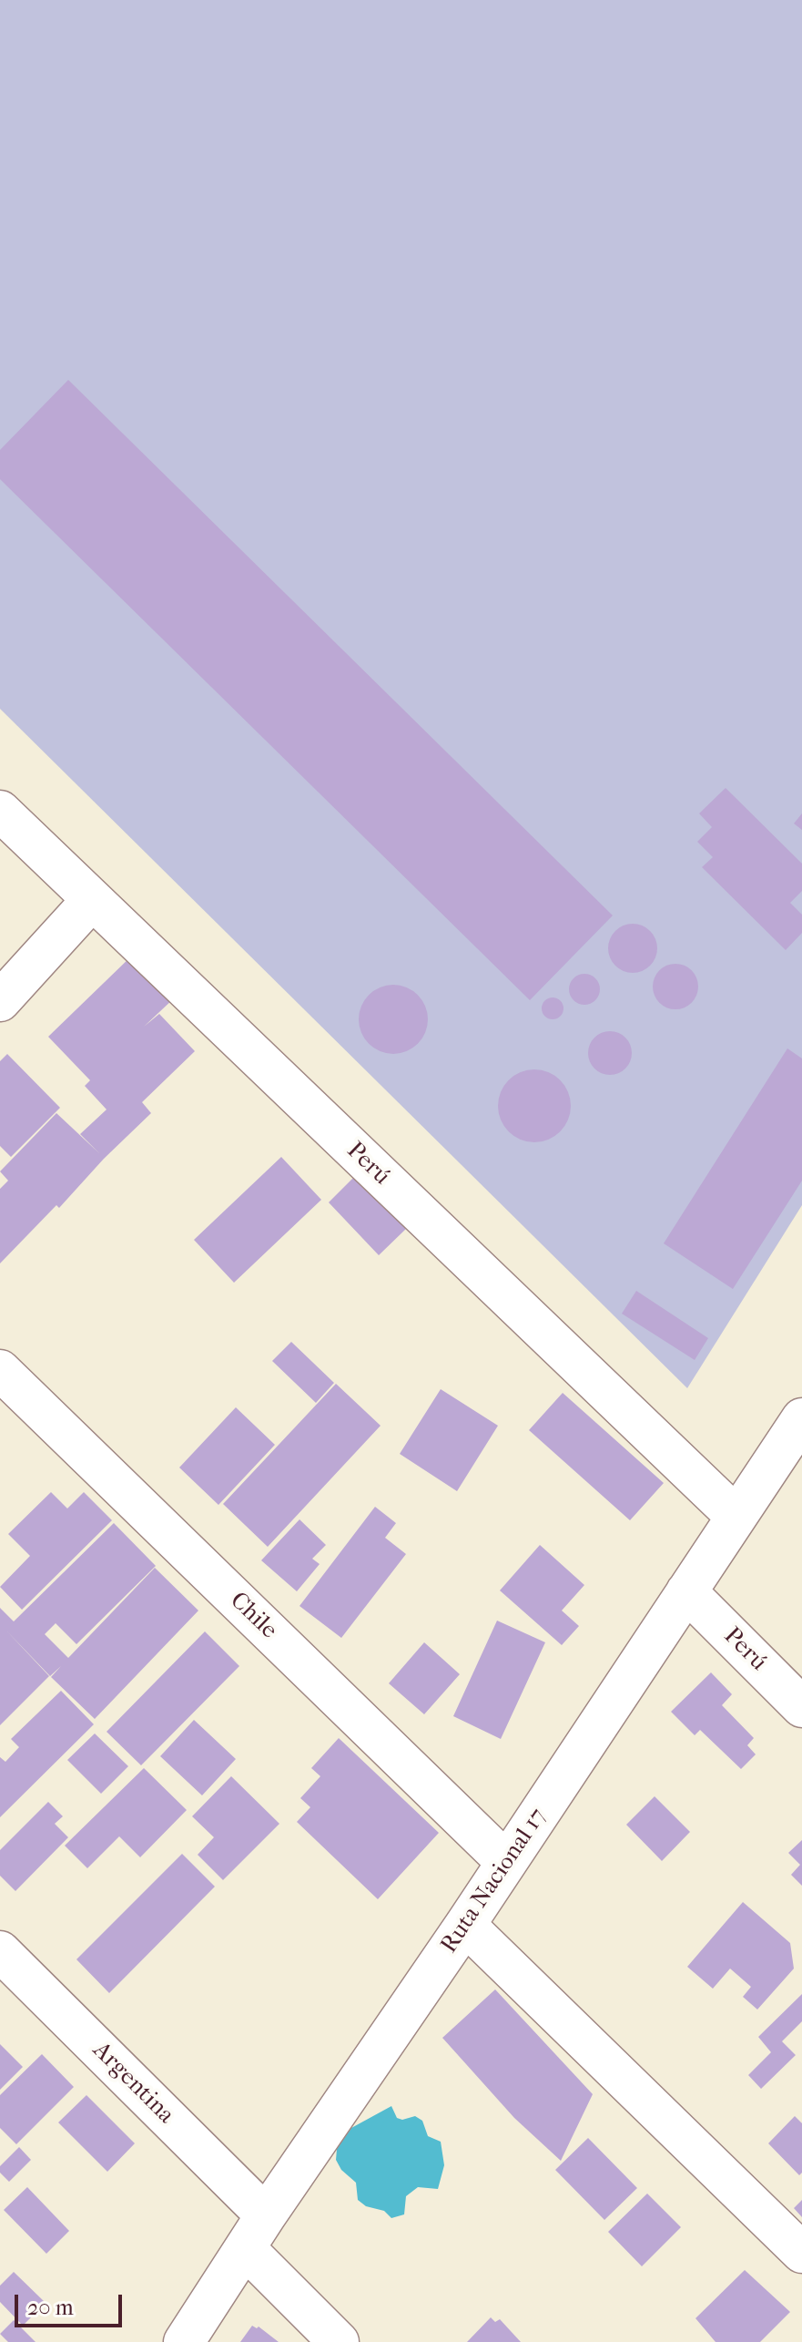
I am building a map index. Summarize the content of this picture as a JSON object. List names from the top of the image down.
{
  "streets": {
    "street": [
      "Perú",
      "Chile",
      "Ruta Nacional 17",
      "Argentina"
    ]
  },
  "crossings": [
    ["Perú", "Ruta Nacional 17"],
    ["Chile", "Ruta Nacional 17"],
    ["Ruta Nacional 17", "Argentina"]
  ],
  "scale_bar": "20 m"
}
